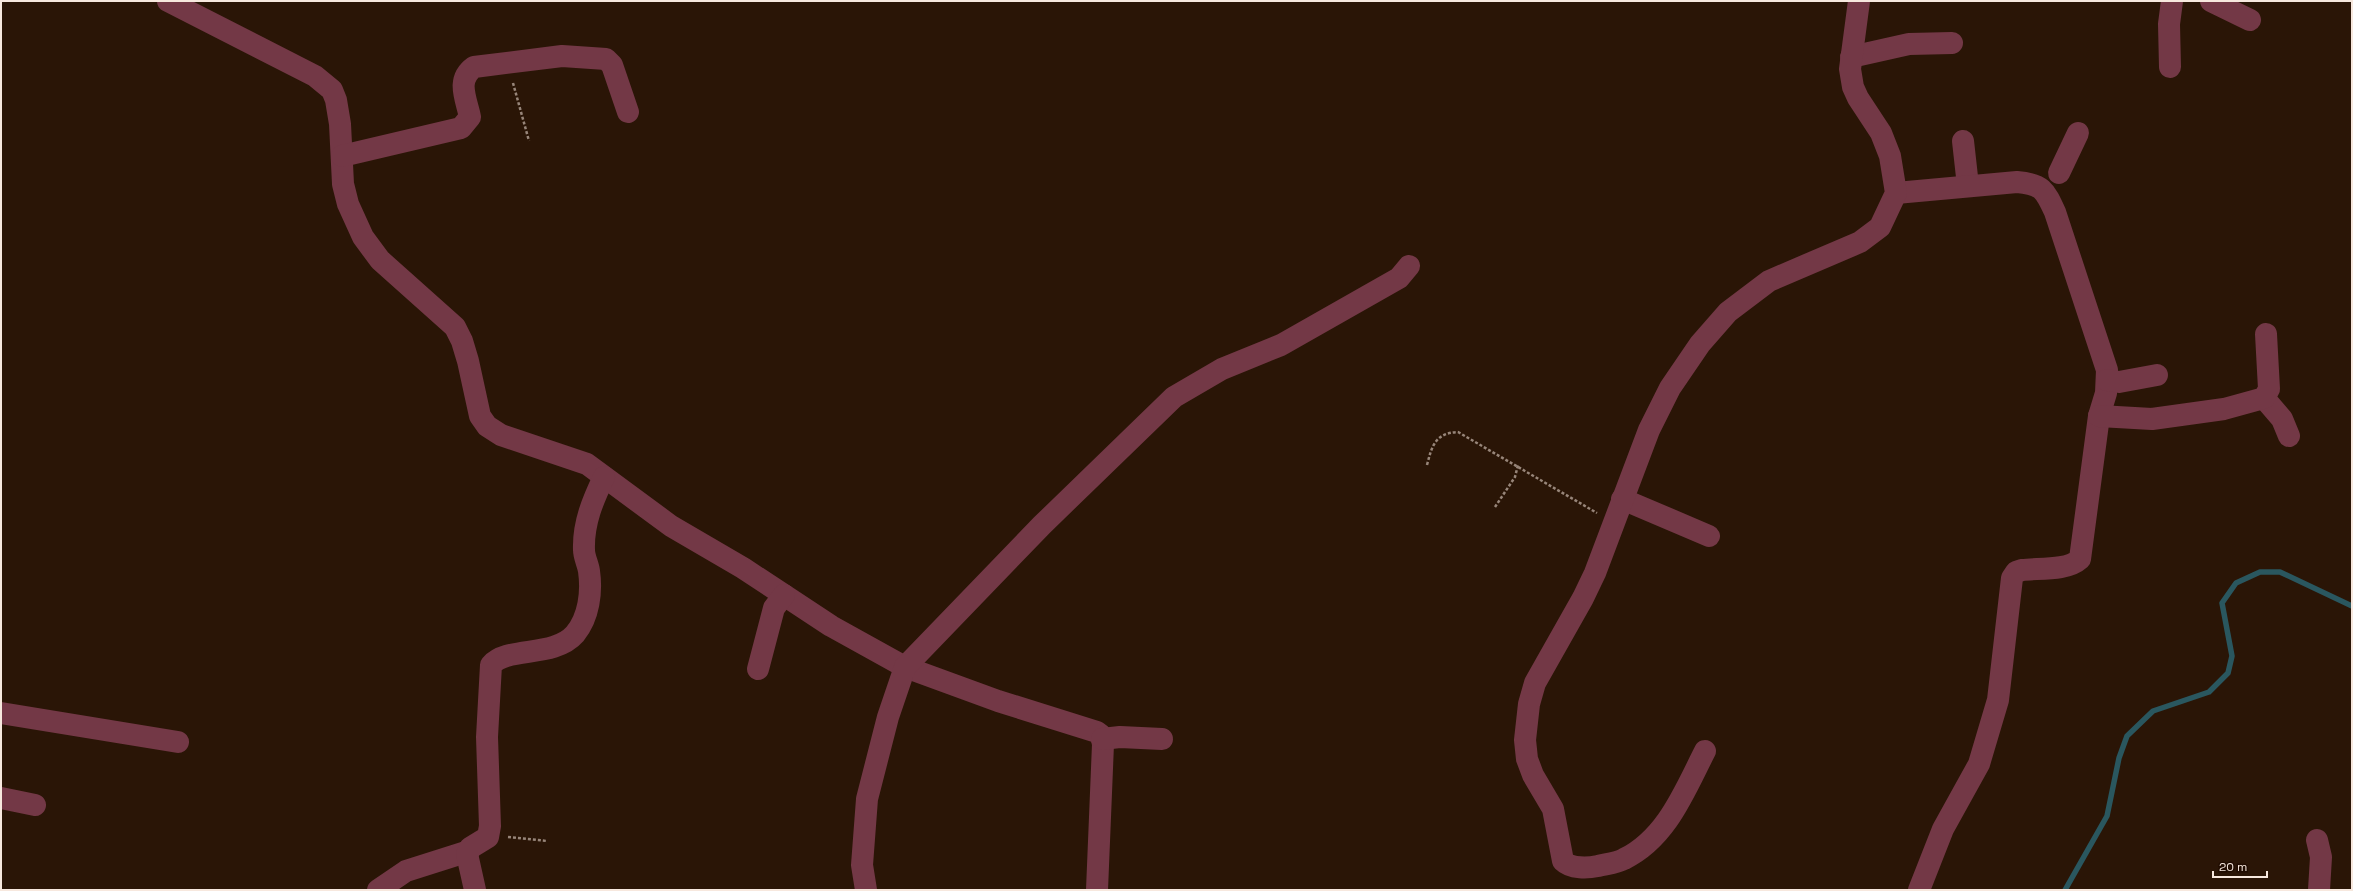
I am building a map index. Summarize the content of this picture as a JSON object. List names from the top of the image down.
{
  "scale_bar": "20 m"
}
